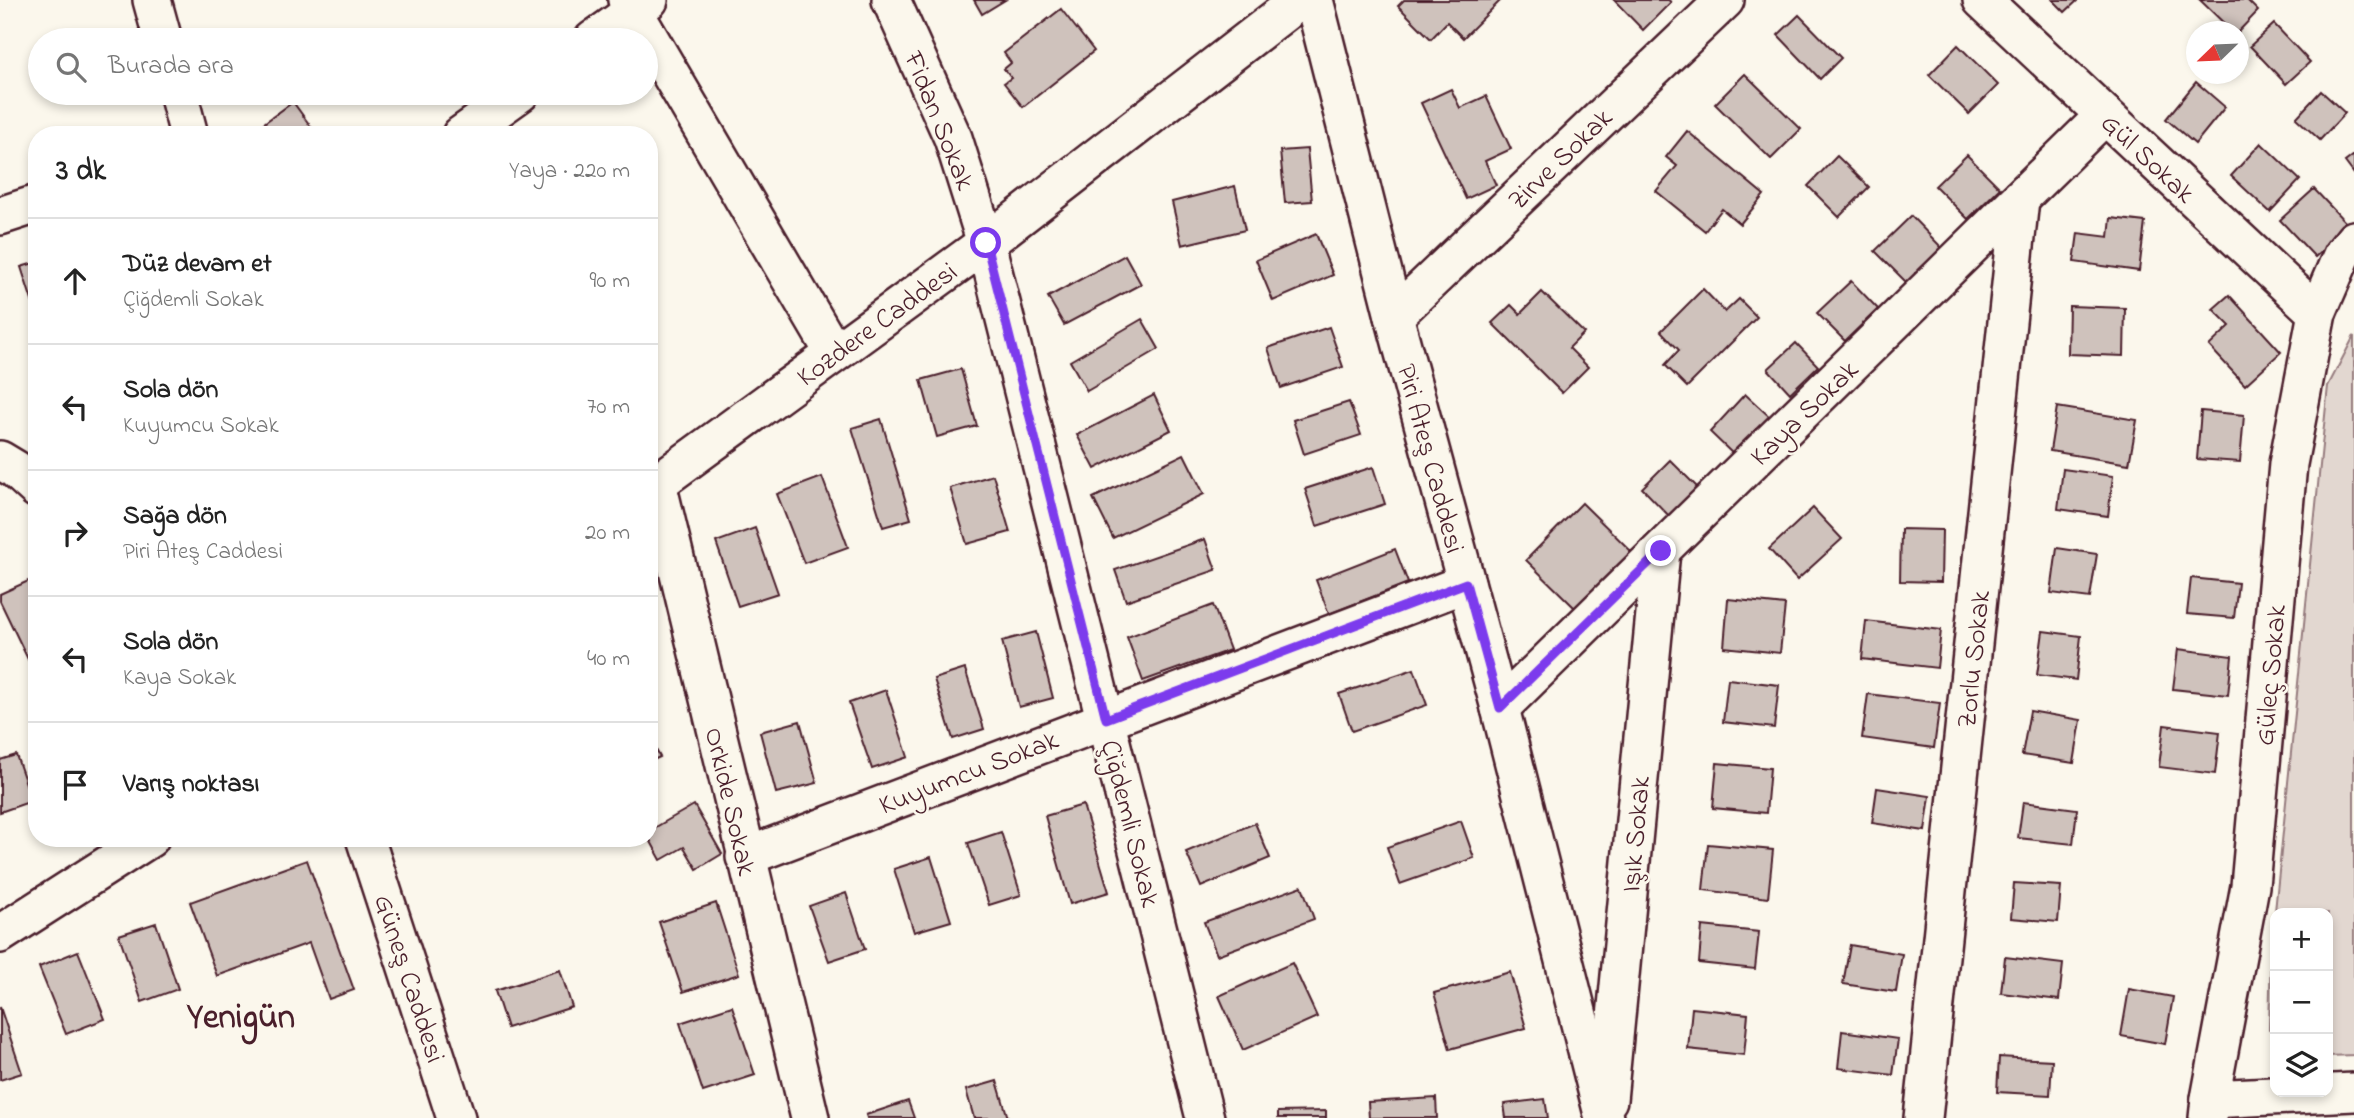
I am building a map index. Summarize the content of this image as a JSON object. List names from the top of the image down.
{
  "streets": {
    "street": [
      "Fidan Sokak",
      "Gül Sokak",
      "Zirve Sokak",
      "Kozdere Caddesi",
      "Kaya Sokak",
      "Piri Ateş Caddesi",
      "Zorlu Sokak",
      "Güleç Sokak",
      "Kuyumcu Sokak",
      "Orkide Sokak",
      "Çiğdemli Sokak",
      "Işık Sokak",
      "Güneş Caddesi"
    ]
  },
  "crossings": [
    ["Fidan Sokak", "Kozdere Caddesi"],
    ["Fidan Sokak", "Çiğdemli Sokak"],
    ["Gül Sokak", "Kaya Sokak"],
    ["Gül Sokak", "Güleç Sokak"],
    ["Zirve Sokak", "Piri Ateş Caddesi"],
    ["Kozdere Caddesi", "Çiğdemli Sokak"],
    ["Kaya Sokak", "Piri Ateş Caddesi"],
    ["Kaya Sokak", "Zorlu Sokak"],
    ["Kaya Sokak", "Işık Sokak"],
    ["Piri Ateş Caddesi", "Kuyumcu Sokak"],
    ["Piri Ateş Caddesi", "Işık Sokak"],
    ["Kuyumcu Sokak", "Orkide Sokak"],
    ["Kuyumcu Sokak", "Çiğdemli Sokak"]
  ],
  "districts": ["Yenigün"],
  "north": "bottom left",
  "page": {
    "search": "Burada ara",
    "heading": ["3 dk", "Yaya · 220 m"],
    "list": [
      ["Düz devam et", "Çiğdemli Sokak", "90 m"],
      ["Sola dön", "Kuyumcu Sokak", "70 m"],
      ["Sağa dön", "Piri Ateş Caddesi", "20 m"],
      ["Sola dön", "Kaya Sokak", "40 m"],
      "Varış noktası"
    ],
    "map_buttons": ["+", "−"]
  }
}
